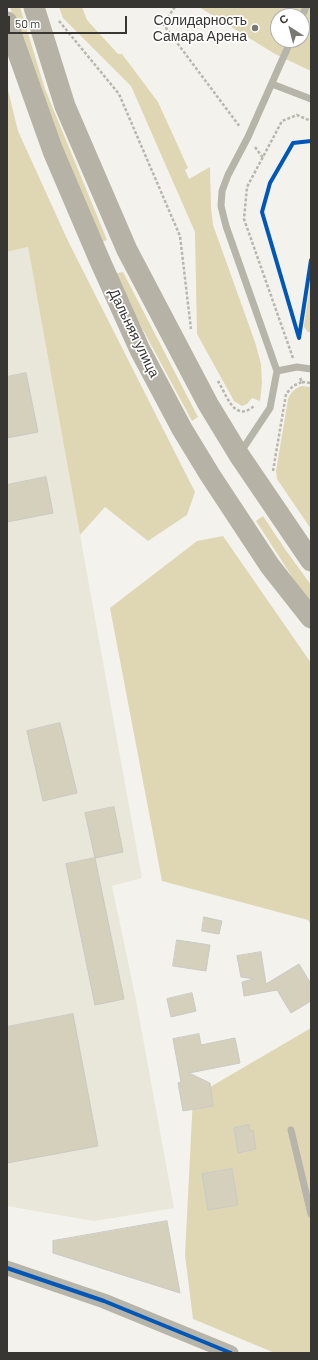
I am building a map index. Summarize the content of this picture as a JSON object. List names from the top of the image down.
{
  "streets": {
    "main road": ["Дальняя улица"]
  },
  "places": ["Солидарность Самара Арена"],
  "scale_bar": "50 m",
  "north": "top left"
}
